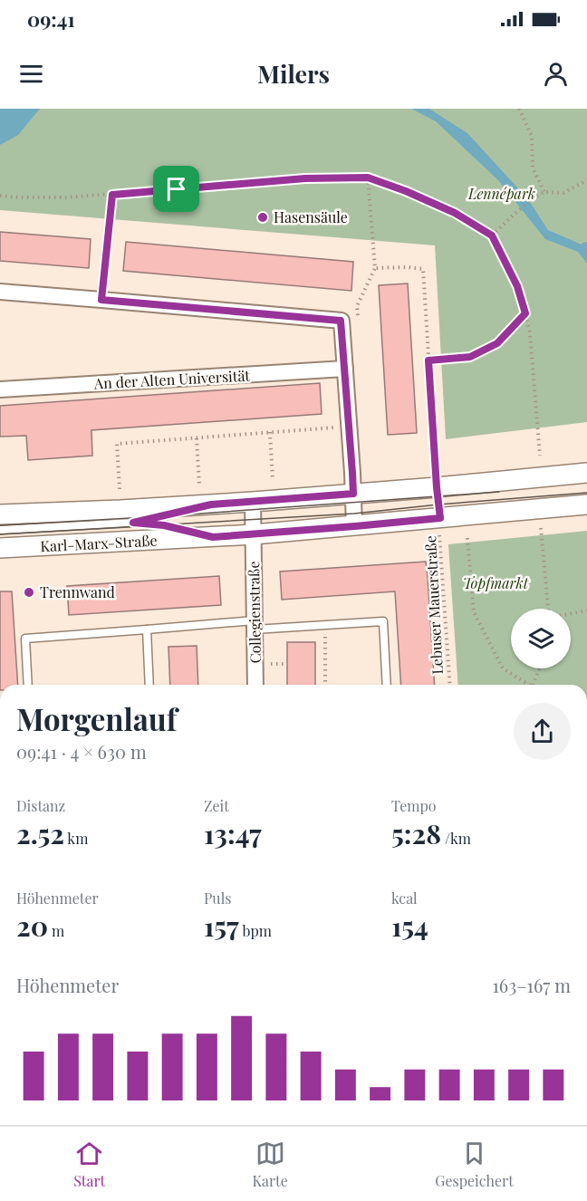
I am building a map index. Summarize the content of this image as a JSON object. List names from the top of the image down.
{
  "streets": {
    "street": ["An der Alten Universität", "Karl-Marx-Straße", "Collegienstraße"],
    "path": ["Lebuser Mauerstraße"]
  },
  "crossings": [
    ["Karl-Marx-Straße", "Lebuser Mauerstraße"],
    ["Karl-Marx-Straße", "Collegienstraße"]
  ],
  "parks": ["Lennépark", "Topfmarkt"],
  "places": ["Hasensäule", "Trennwand"],
  "page": {
    "status": "09:41",
    "header": "Milers",
    "heading": ["Morgenlauf", "09:41 · 4 × 630 m"],
    "stats": [
      ["Distanz", "2.52 km"],
      ["Zeit", "13:47"],
      ["Tempo", "5:28 /km"],
      ["Höhenmeter", "20 m"],
      ["Puls", "157 bpm"],
      ["kcal", "154"]
    ],
    "chart": ["Höhenmeter", "163–167 m"],
    "tabs": ["Start", "Karte", "Gespeichert"]
  }
}
